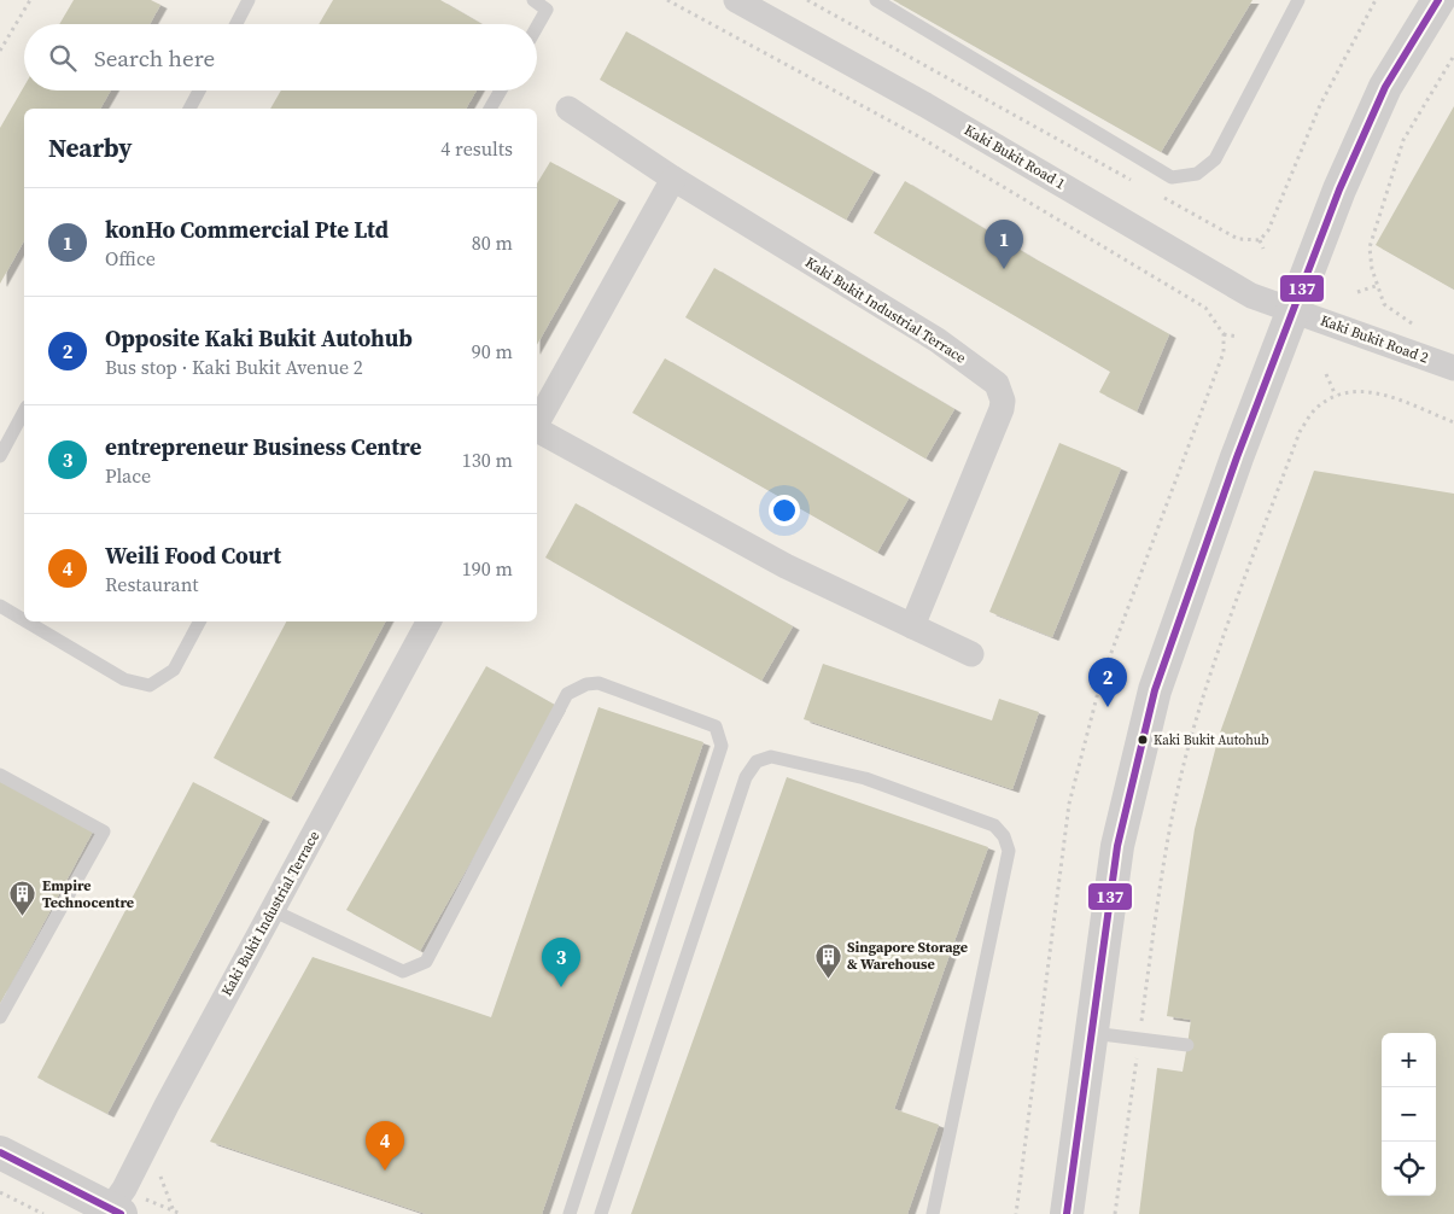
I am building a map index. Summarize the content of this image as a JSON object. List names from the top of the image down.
{
  "streets": {
    "street": ["Kaki Bukit Road 1", "Kaki Bukit Industrial Terrace", "Kaki Bukit Road 2"]
  },
  "crossings": [
    ["Kaki Bukit Road 1", "Kaki Bukit Road 2"]
  ],
  "places": {
    "other": ["Kaki Bukit Autohub"],
    "building": ["Empire Technocentre", "Singapore Storage & Warehouse"]
  },
  "lines": ["transit line 137"],
  "page": {
    "search": "Search here",
    "heading": ["Nearby", "4 results"],
    "list": [
      {
        "mark": "1",
        "name": "konHo Commercial Pte Ltd",
        "note": "Office",
        "value": "80 m"
      },
      {
        "mark": "2",
        "name": "Opposite Kaki Bukit Autohub",
        "note": "Bus stop · Kaki Bukit Avenue 2",
        "value": "90 m"
      },
      {
        "mark": "3",
        "name": "entrepreneur Business Centre",
        "note": "Place",
        "value": "130 m"
      },
      {
        "mark": "4",
        "name": "Weili Food Court",
        "note": "Restaurant",
        "value": "190 m"
      }
    ],
    "pins": [
      "1",
      "2",
      "3",
      "4"
    ],
    "map_buttons": ["+", "−"]
  }
}
